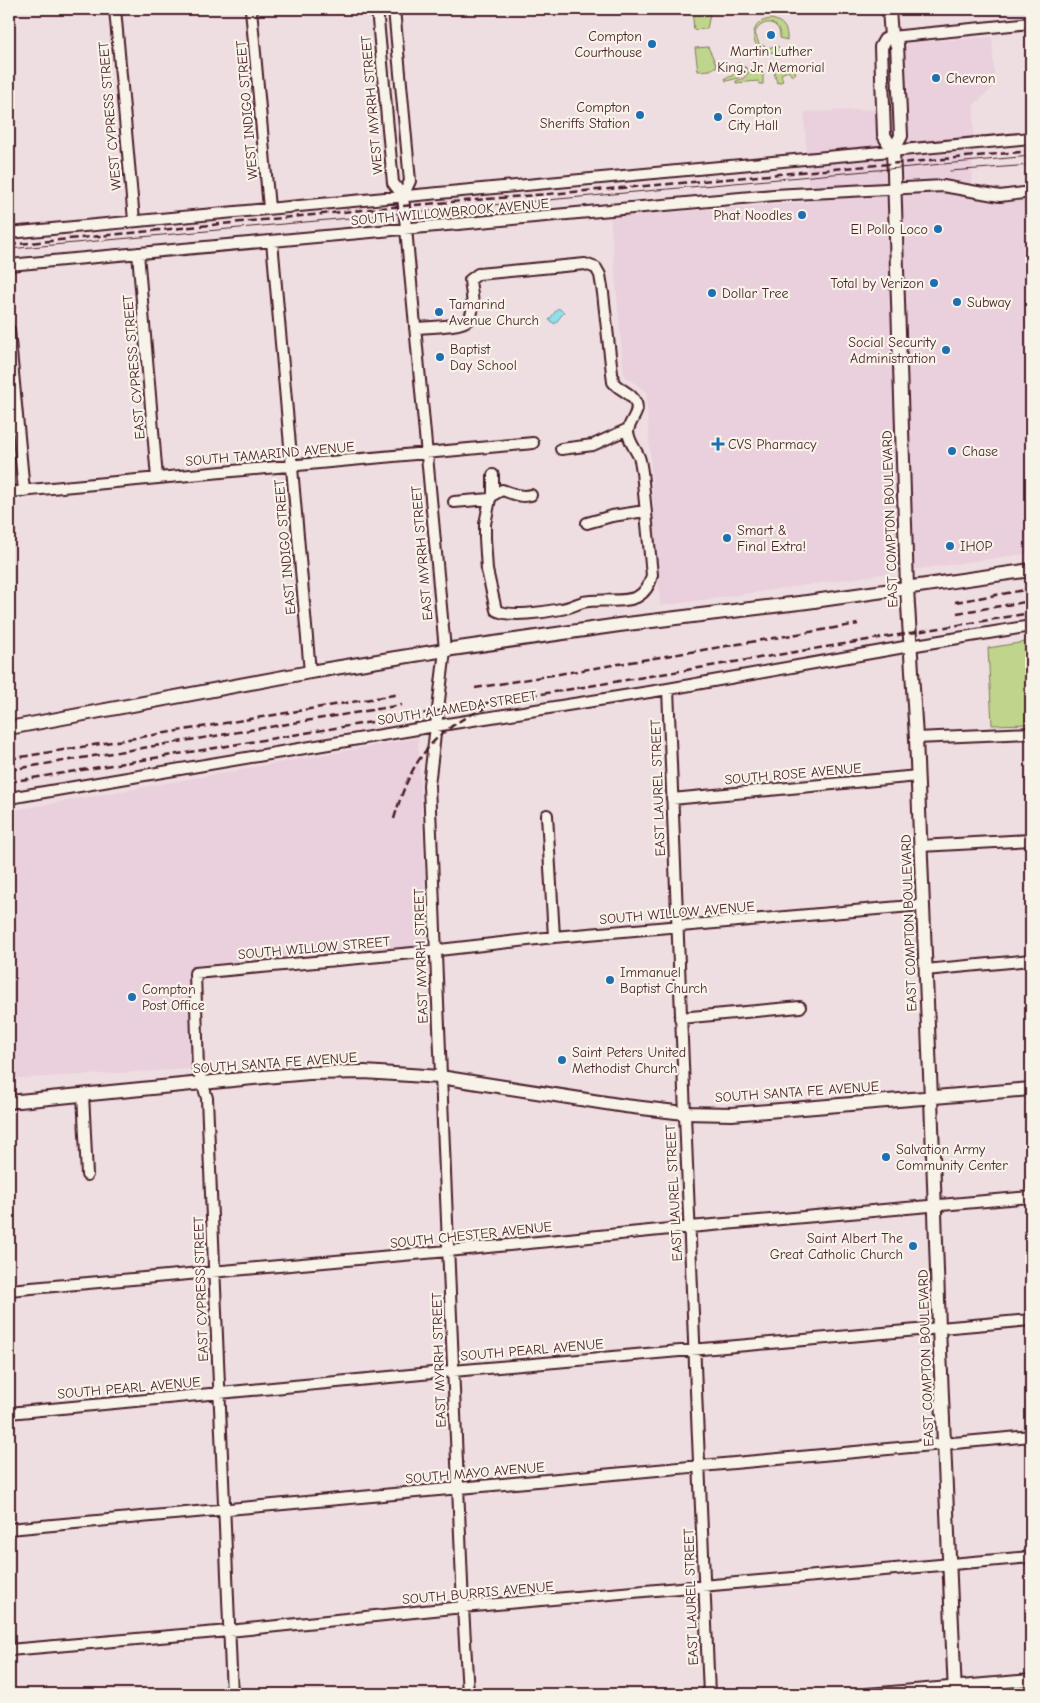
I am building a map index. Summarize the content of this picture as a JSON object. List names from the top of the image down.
{
  "streets": {
    "main road": ["EAST COMPTON BOULEVARD", "SOUTH SANTA FE AVENUE"],
    "street": [
      "WEST MYRRH STREET",
      "WEST INDIGO STREET",
      "WEST CYPRESS STREET",
      "SOUTH WILLOWBROOK AVENUE",
      "EAST CYPRESS STREET",
      "SOUTH TAMARIND AVENUE",
      "EAST INDIGO STREET",
      "EAST MYRRH STREET",
      "SOUTH ALAMEDA STREET",
      "SOUTH ROSE AVENUE",
      "EAST LAUREL STREET",
      "SOUTH WILLOW AVENUE",
      "SOUTH WILLOW STREET",
      "SOUTH CHESTER AVENUE",
      "SOUTH PEARL AVENUE",
      "SOUTH MAYO AVENUE",
      "SOUTH BURRIS AVENUE"
    ]
  },
  "crossings": [
    ["WEST MYRRH STREET", "SOUTH WILLOWBROOK AVENUE"],
    ["WEST MYRRH STREET", "EAST MYRRH STREET"],
    ["WEST INDIGO STREET", "SOUTH WILLOWBROOK AVENUE"],
    ["WEST CYPRESS STREET", "SOUTH WILLOWBROOK AVENUE"],
    ["SOUTH WILLOWBROOK AVENUE", "EAST CYPRESS STREET"],
    ["SOUTH WILLOWBROOK AVENUE", "EAST COMPTON BOULEVARD"],
    ["SOUTH WILLOWBROOK AVENUE", "EAST INDIGO STREET"],
    ["SOUTH WILLOWBROOK AVENUE", "EAST MYRRH STREET"],
    ["EAST CYPRESS STREET", "SOUTH TAMARIND AVENUE"],
    ["EAST CYPRESS STREET", "SOUTH WILLOW STREET"],
    ["EAST CYPRESS STREET", "SOUTH SANTA FE AVENUE"],
    ["EAST CYPRESS STREET", "SOUTH CHESTER AVENUE"],
    ["EAST CYPRESS STREET", "SOUTH PEARL AVENUE"],
    ["EAST CYPRESS STREET", "SOUTH MAYO AVENUE"],
    ["EAST CYPRESS STREET", "SOUTH BURRIS AVENUE"],
    ["SOUTH TAMARIND AVENUE", "EAST INDIGO STREET"],
    ["SOUTH TAMARIND AVENUE", "EAST MYRRH STREET"],
    ["EAST COMPTON BOULEVARD", "SOUTH ALAMEDA STREET"],
    ["EAST COMPTON BOULEVARD", "SOUTH ROSE AVENUE"],
    ["EAST COMPTON BOULEVARD", "SOUTH WILLOW AVENUE"],
    ["EAST COMPTON BOULEVARD", "SOUTH SANTA FE AVENUE"],
    ["EAST COMPTON BOULEVARD", "SOUTH CHESTER AVENUE"],
    ["EAST COMPTON BOULEVARD", "SOUTH PEARL AVENUE"],
    ["EAST COMPTON BOULEVARD", "SOUTH MAYO AVENUE"],
    ["EAST COMPTON BOULEVARD", "SOUTH BURRIS AVENUE"],
    ["EAST MYRRH STREET", "SOUTH ALAMEDA STREET"],
    ["EAST MYRRH STREET", "SOUTH WILLOW AVENUE"],
    ["EAST MYRRH STREET", "SOUTH WILLOW STREET"],
    ["EAST MYRRH STREET", "SOUTH SANTA FE AVENUE"],
    ["EAST MYRRH STREET", "SOUTH CHESTER AVENUE"],
    ["EAST MYRRH STREET", "SOUTH PEARL AVENUE"],
    ["EAST MYRRH STREET", "SOUTH MAYO AVENUE"],
    ["EAST MYRRH STREET", "SOUTH BURRIS AVENUE"],
    ["SOUTH ALAMEDA STREET", "EAST LAUREL STREET"],
    ["SOUTH ROSE AVENUE", "EAST LAUREL STREET"],
    ["EAST LAUREL STREET", "SOUTH WILLOW AVENUE"],
    ["EAST LAUREL STREET", "SOUTH SANTA FE AVENUE"],
    ["EAST LAUREL STREET", "SOUTH CHESTER AVENUE"],
    ["EAST LAUREL STREET", "SOUTH PEARL AVENUE"],
    ["EAST LAUREL STREET", "SOUTH MAYO AVENUE"],
    ["EAST LAUREL STREET", "SOUTH BURRIS AVENUE"],
    ["SOUTH WILLOW AVENUE", "SOUTH WILLOW STREET"]
  ],
  "places": {
    "other": [
      "Martin Luther King, Jr. Memorial",
      "Compton Courthouse",
      "Chevron",
      "Compton Sheriffs Station",
      "Compton City Hall",
      "Phat Noodles",
      "El Pollo Loco",
      "Total by Verizon",
      "Dollar Tree",
      "Subway",
      "Tamarind Avenue Church",
      "Social Security Administration",
      "Baptist Day School",
      "Chase",
      "Smart & Final Extra!",
      "IHOP",
      "Immanuel Baptist Church",
      "Compton Post Office",
      "Saint Peters United Methodist Church",
      "Salvation Army Community Center",
      "Saint Albert The Great Catholic Church"
    ],
    "health": ["CVS Pharmacy"]
  }
}
